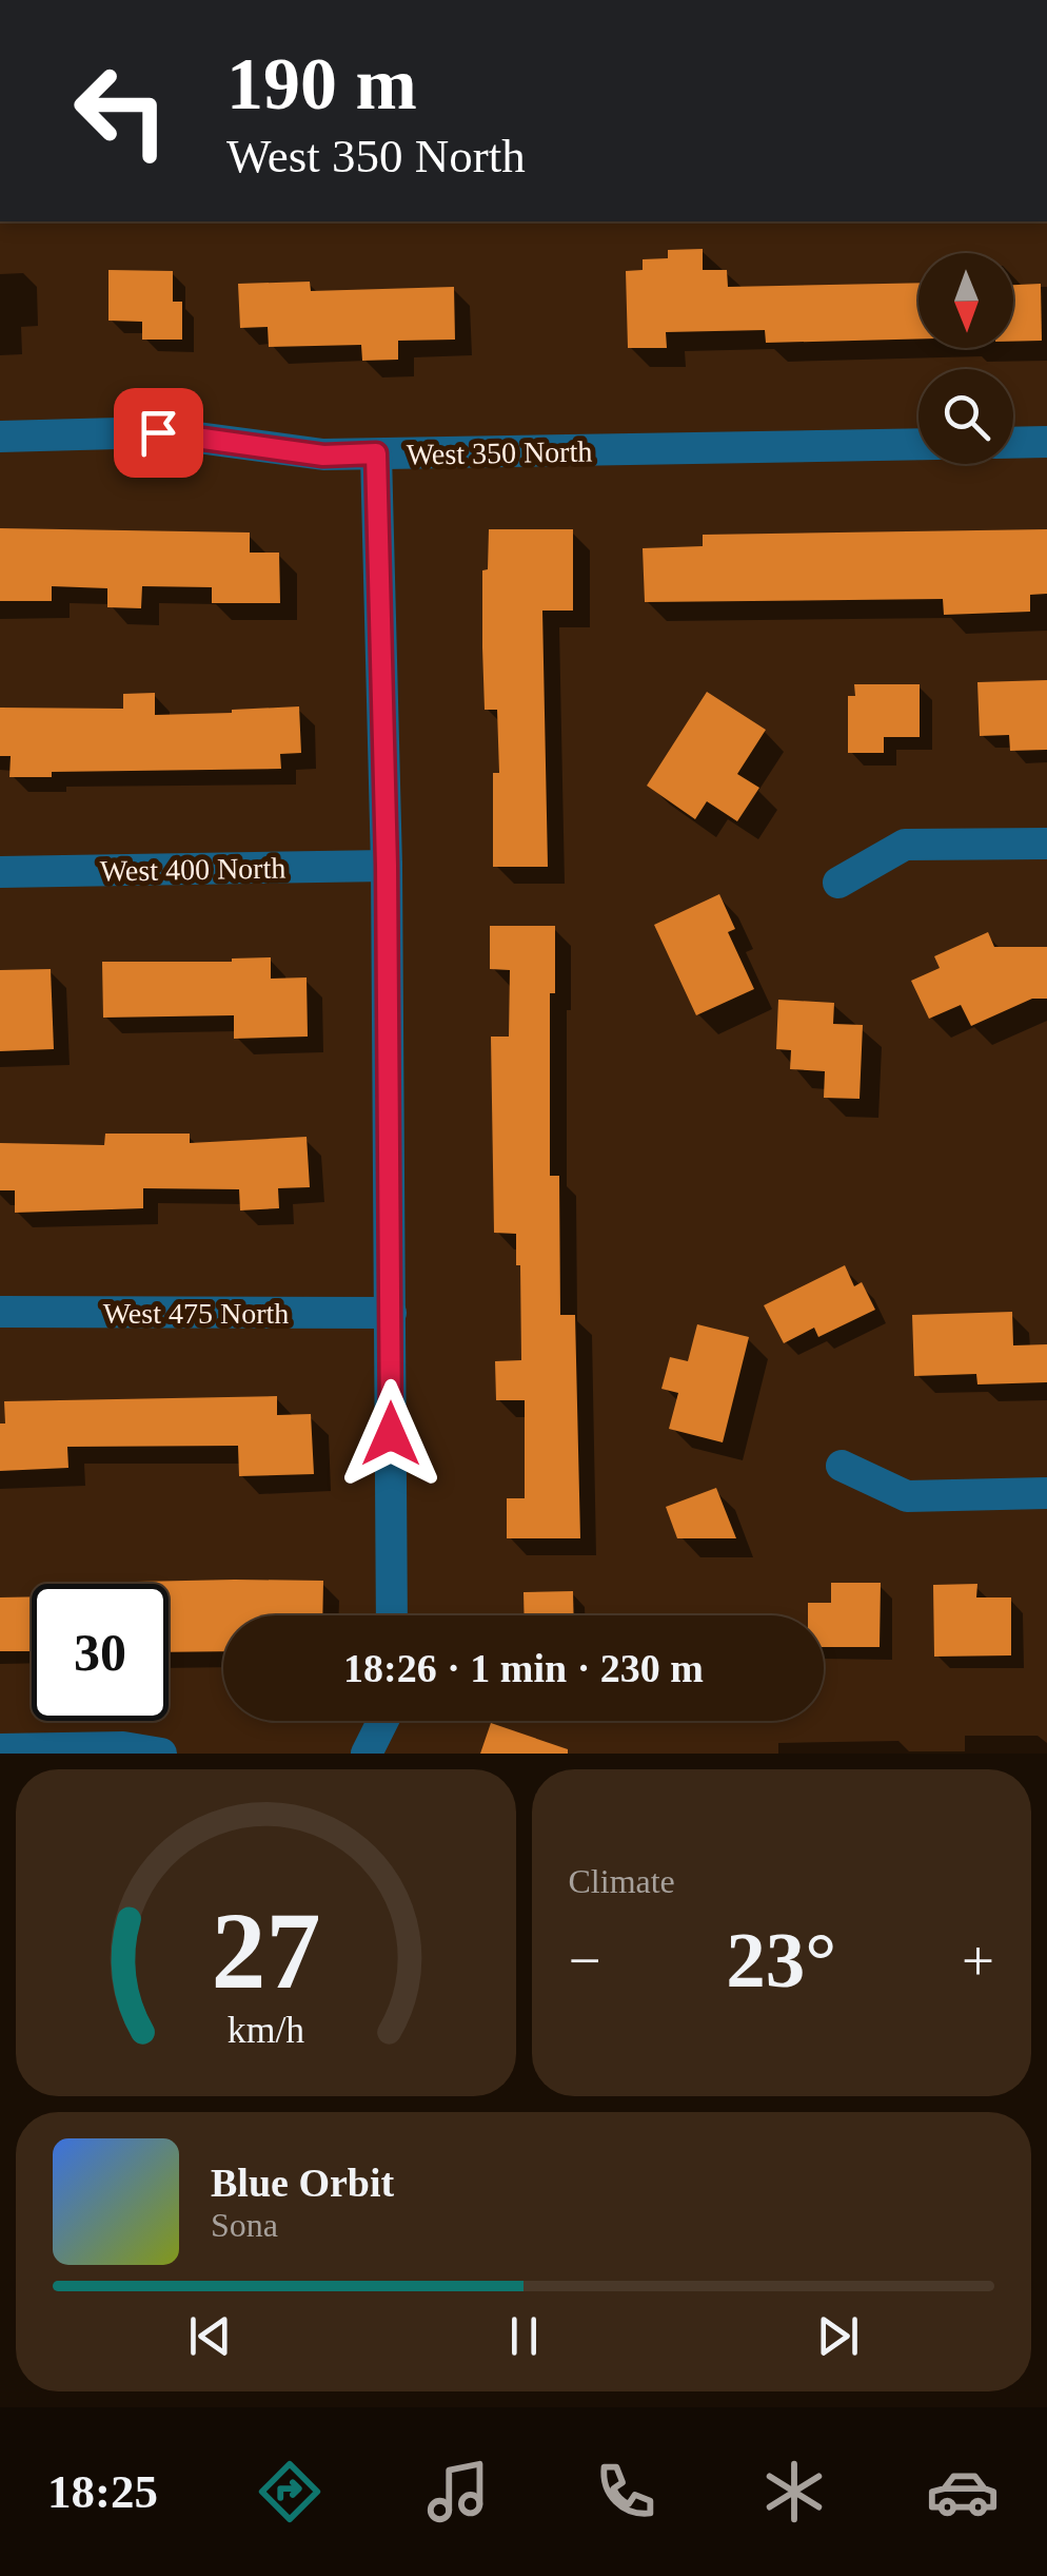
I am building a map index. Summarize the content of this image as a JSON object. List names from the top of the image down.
{
  "streets": {
    "street": ["West 350 North", "West 400 North", "West 475 North"]
  },
  "north": "bottom",
  "page": {
    "turn": ["190 m", "West 350 North"],
    "limit": "30",
    "trip": "18:26 · 1 min · 230 m",
    "tile": "Climate",
    "heat": ["−", "23°", "+"],
    "song": ["Blue Orbit", "Sona"],
    "tabs": "18:25",
    "gauge": ["27", "km/h"]
  }
}
